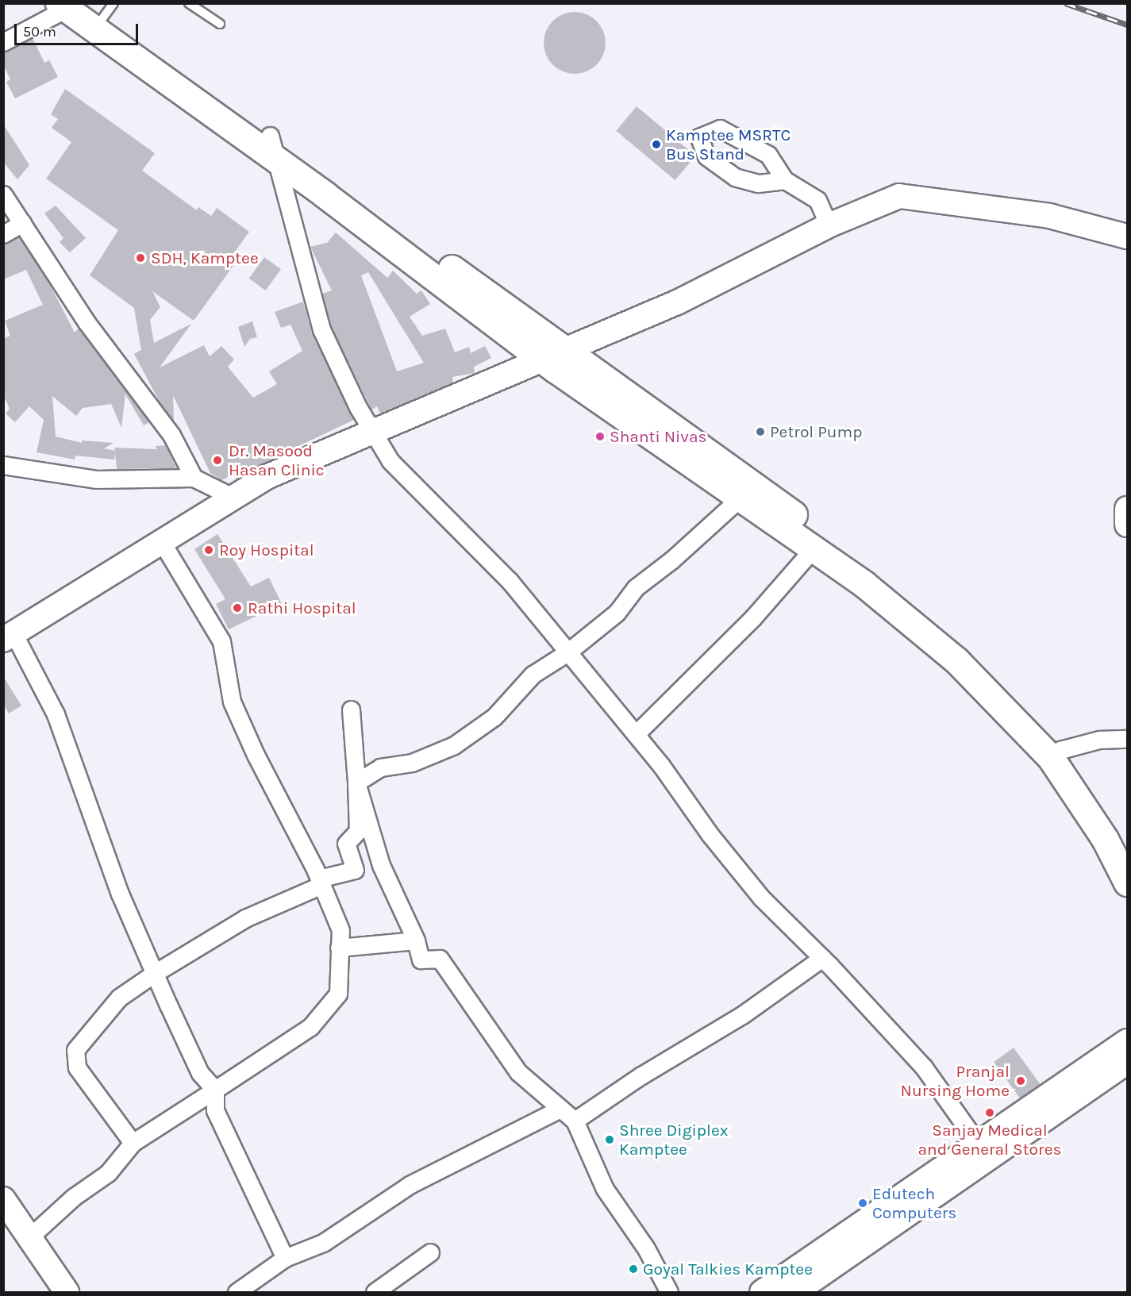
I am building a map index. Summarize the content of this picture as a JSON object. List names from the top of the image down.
{
  "places": [
    "Kamptee MSRTC Bus Stand",
    "SDH, Kamptee",
    "Petrol Pump",
    "Shanti Nivas",
    "Dr. Masood Hasan Clinic",
    "Roy Hospital",
    "Rathi Hospital",
    "Pranjal Nursing Home",
    "Sanjay Medical and General Stores",
    "Shree Digiplex Kamptee",
    "Edutech Computers",
    "Goyal Talkies Kamptee"
  ],
  "scale_bar": "50 m"
}
